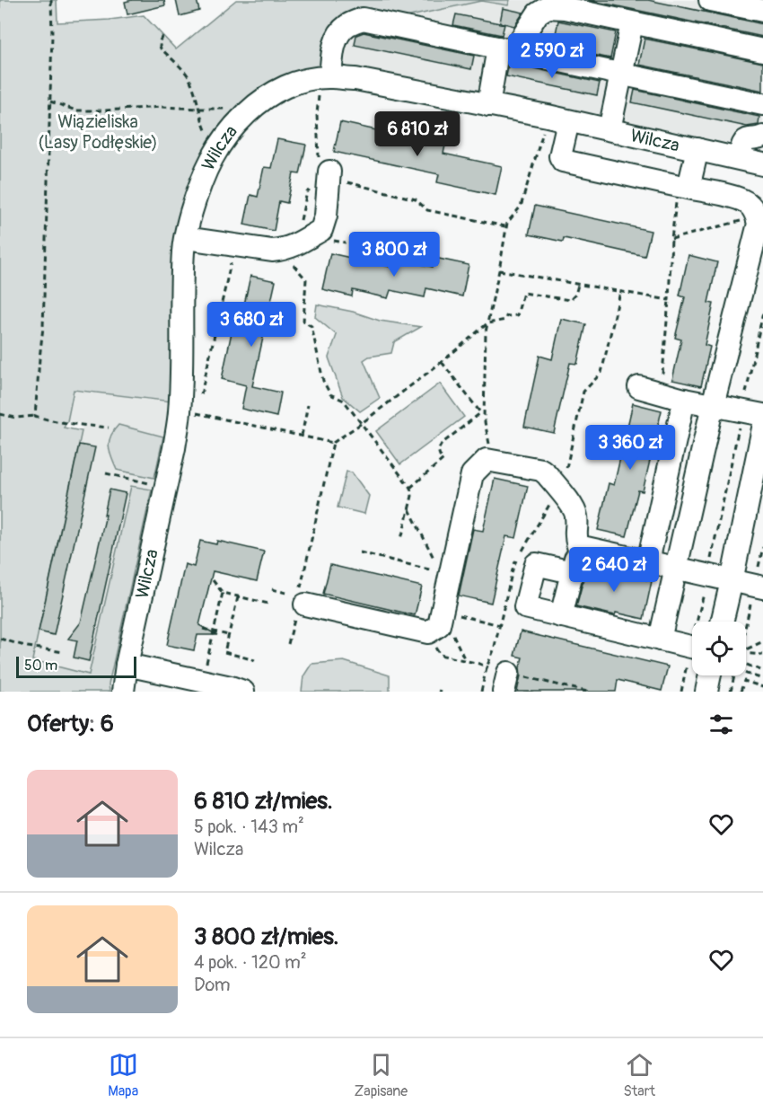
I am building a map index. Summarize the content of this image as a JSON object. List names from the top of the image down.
{
  "streets": {
    "street": ["Wilcza"]
  },
  "parks": ["Wiązieliska (Lasy Podłęskie)"],
  "scale_bar": "50 m",
  "page": {
    "price": [
      "2 590 zł",
      "6 810 zł",
      "3 800 zł",
      "3 680 zł",
      "3 360 zł",
      "2 640 zł"
    ],
    "scale": "50 m",
    "heading": "Oferty: 6",
    "list": [
      {
        "name": "6 810 zł/mies.",
        "note": "5 pok. · 143 m² · Wilcza"
      },
      {
        "name": "3 800 zł/mies.",
        "note": "4 pok. · 120 m² · Dom"
      }
    ],
    "tabs": ["Mapa", "Zapisane", "Start"]
  }
}
